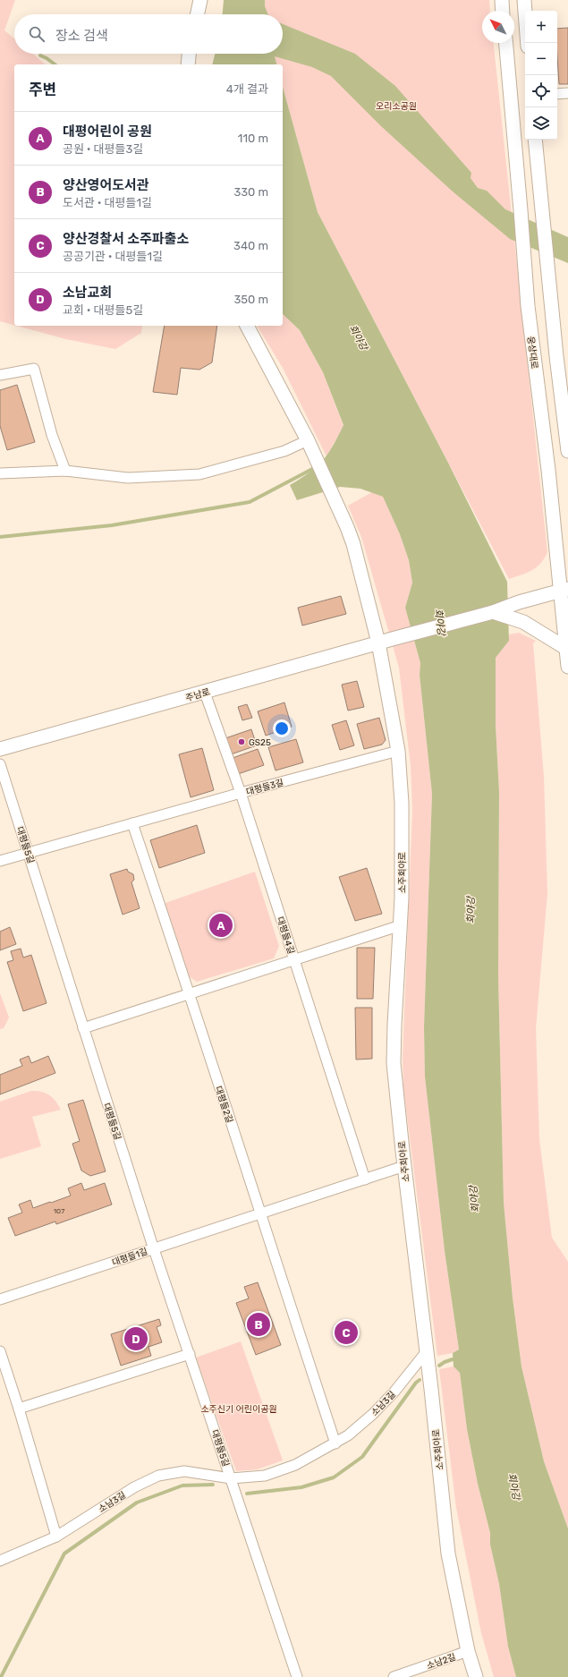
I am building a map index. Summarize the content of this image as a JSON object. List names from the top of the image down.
{
  "streets": {
    "main road": ["웅상대로", "주남로", "소주회야로"],
    "street": [
      "대평들3길",
      "대평들5길",
      "대평들4길",
      "대평들2길",
      "대평들1길",
      "소남3길",
      "소남2길"
    ]
  },
  "crossings": [
    ["웅상대로", "주남로"],
    ["주남로", "소주회야로"],
    ["주남로", "대평들4길"],
    ["대평들3길", "대평들5길"],
    ["대평들3길", "소주회야로"],
    ["대평들3길", "대평들4길"],
    ["대평들5길", "대평들1길"],
    ["대평들5길", "소남3길"],
    ["소주회야로", "대평들1길"],
    ["소주회야로", "소남3길"],
    ["소주회야로", "소남2길"],
    ["대평들4길", "대평들1길"],
    ["대평들2길", "대평들1길"]
  ],
  "water": ["회야강"],
  "parks": ["오리소공원", "소주신기 어린이공원"],
  "places": ["GS25"],
  "house_numbers": ["107"],
  "north": "top left",
  "page": {
    "map_buttons": ["+", "−"],
    "search": "장소 검색",
    "heading": ["주변", "4개 결과"],
    "list": [
      {
        "mark": "A",
        "name": "대평어린이 공원",
        "note": "공원 · 대평들3길",
        "value": "110 m"
      },
      {
        "mark": "B",
        "name": "양산영어도서관",
        "note": "도서관 · 대평들1길",
        "value": "330 m"
      },
      {
        "mark": "C",
        "name": "양산경찰서 소주파출소",
        "note": "공공기관 · 대평들1길",
        "value": "340 m"
      },
      {
        "mark": "D",
        "name": "소남교회",
        "note": "교회 · 대평들5길",
        "value": "350 m"
      }
    ],
    "pins": [
      "A",
      "B",
      "C",
      "D"
    ]
  }
}
